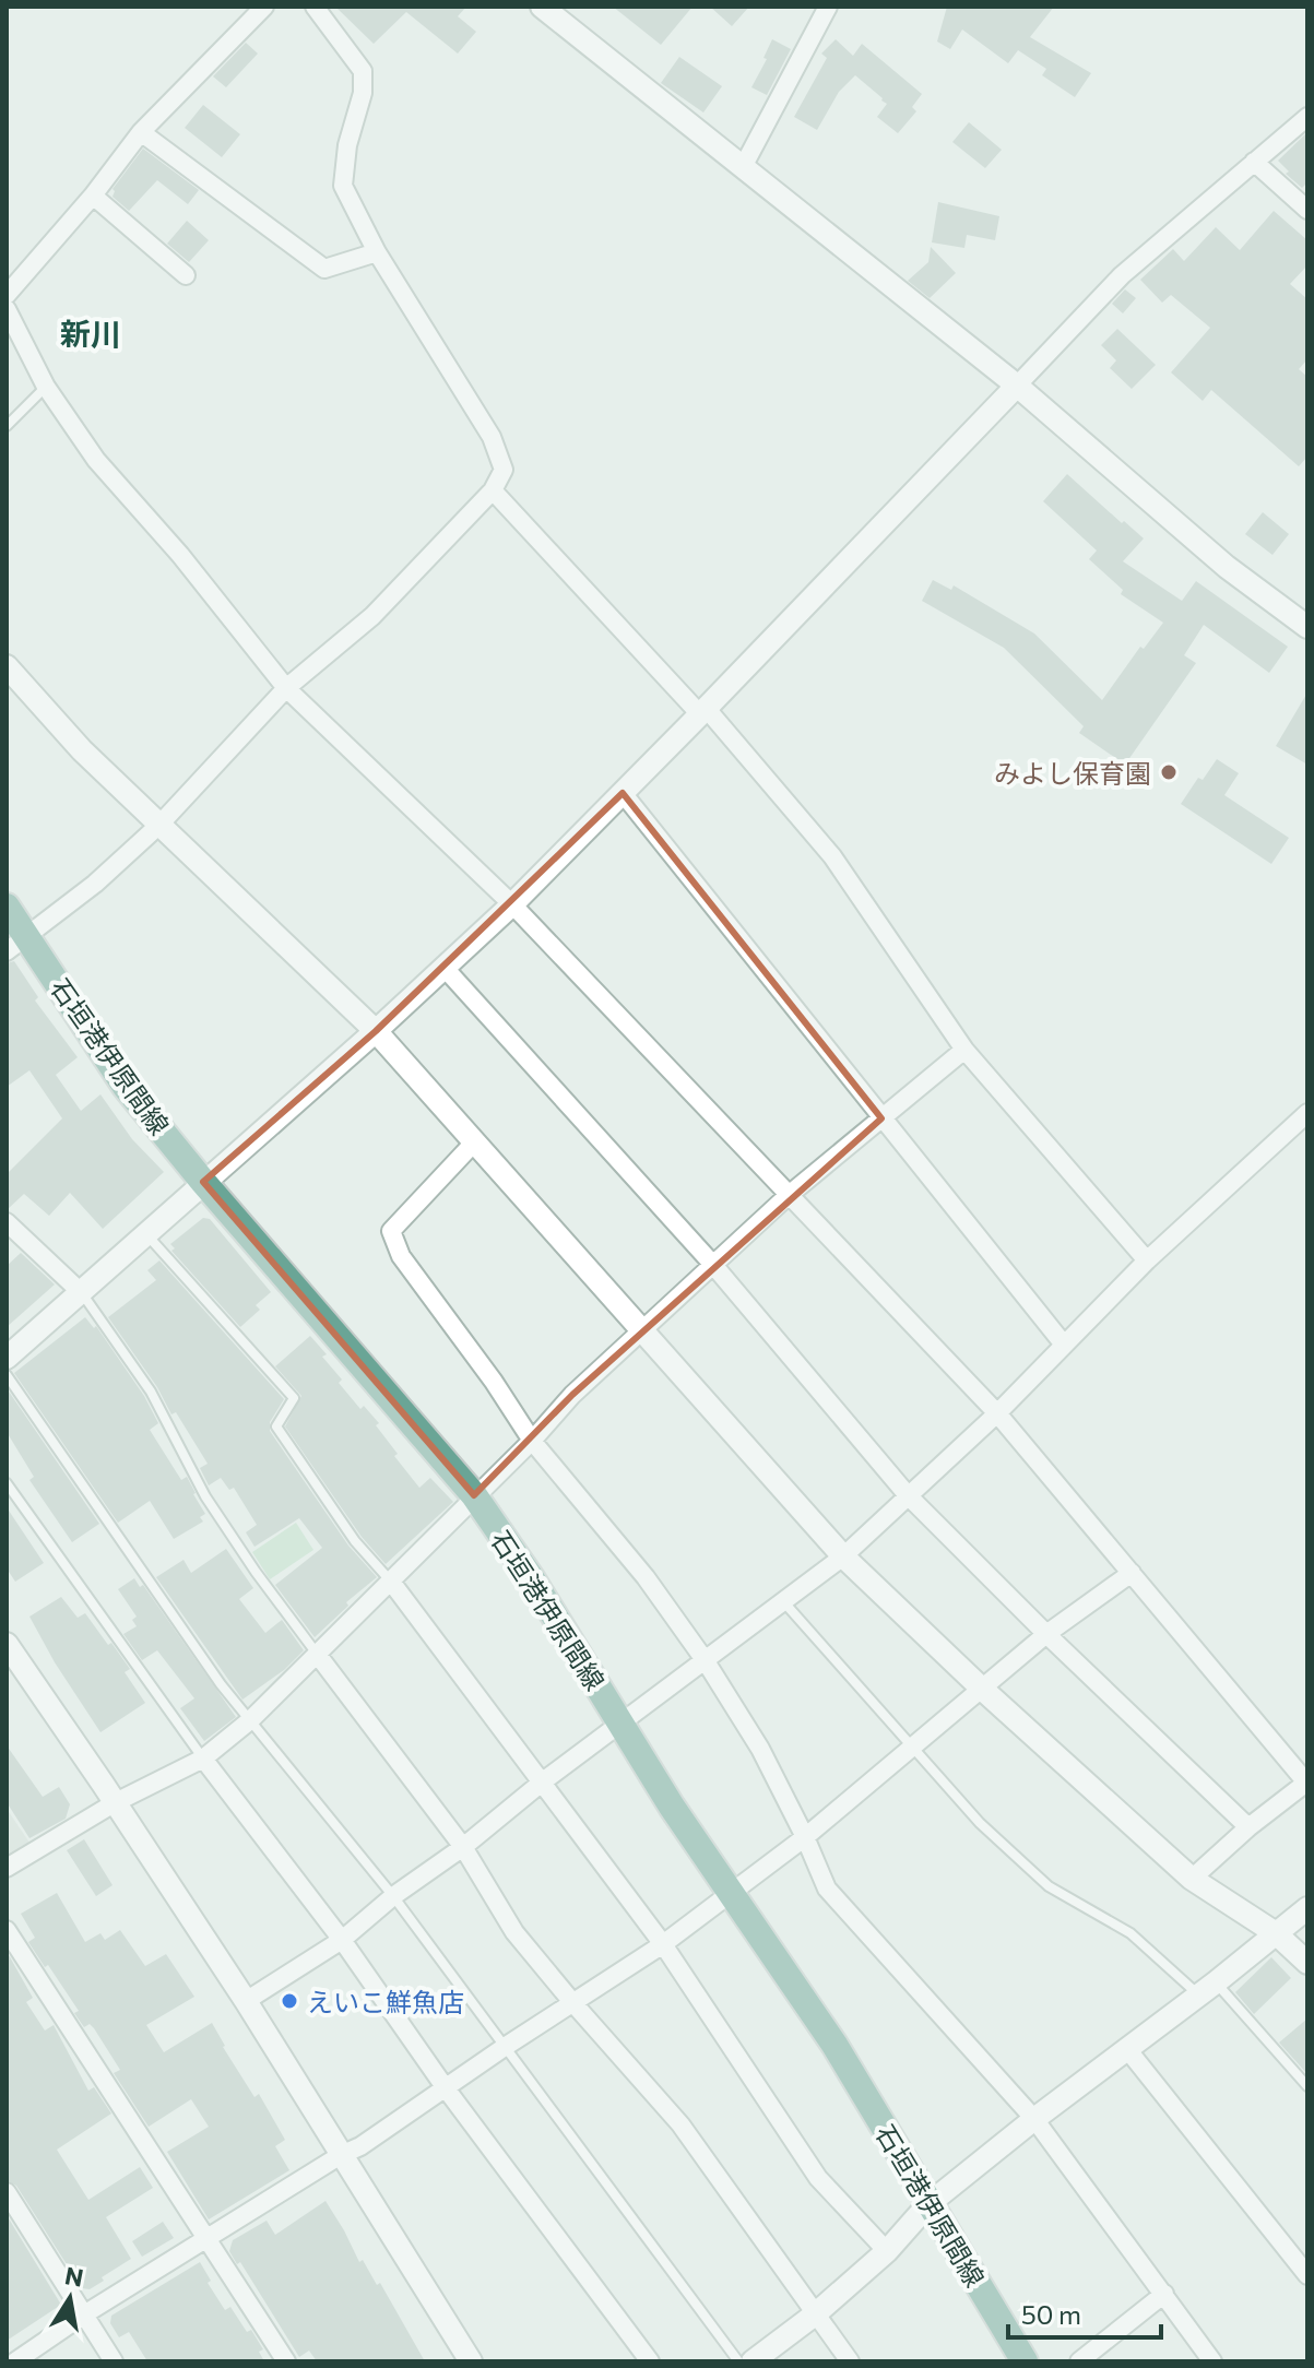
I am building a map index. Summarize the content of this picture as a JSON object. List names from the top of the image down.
{
  "streets": {
    "main road": ["石垣港伊原間線"]
  },
  "districts": ["新川"],
  "places": ["みよし保育園", "えいこ鮮魚店"],
  "scale_bar": "50 m",
  "north": "top"
}
